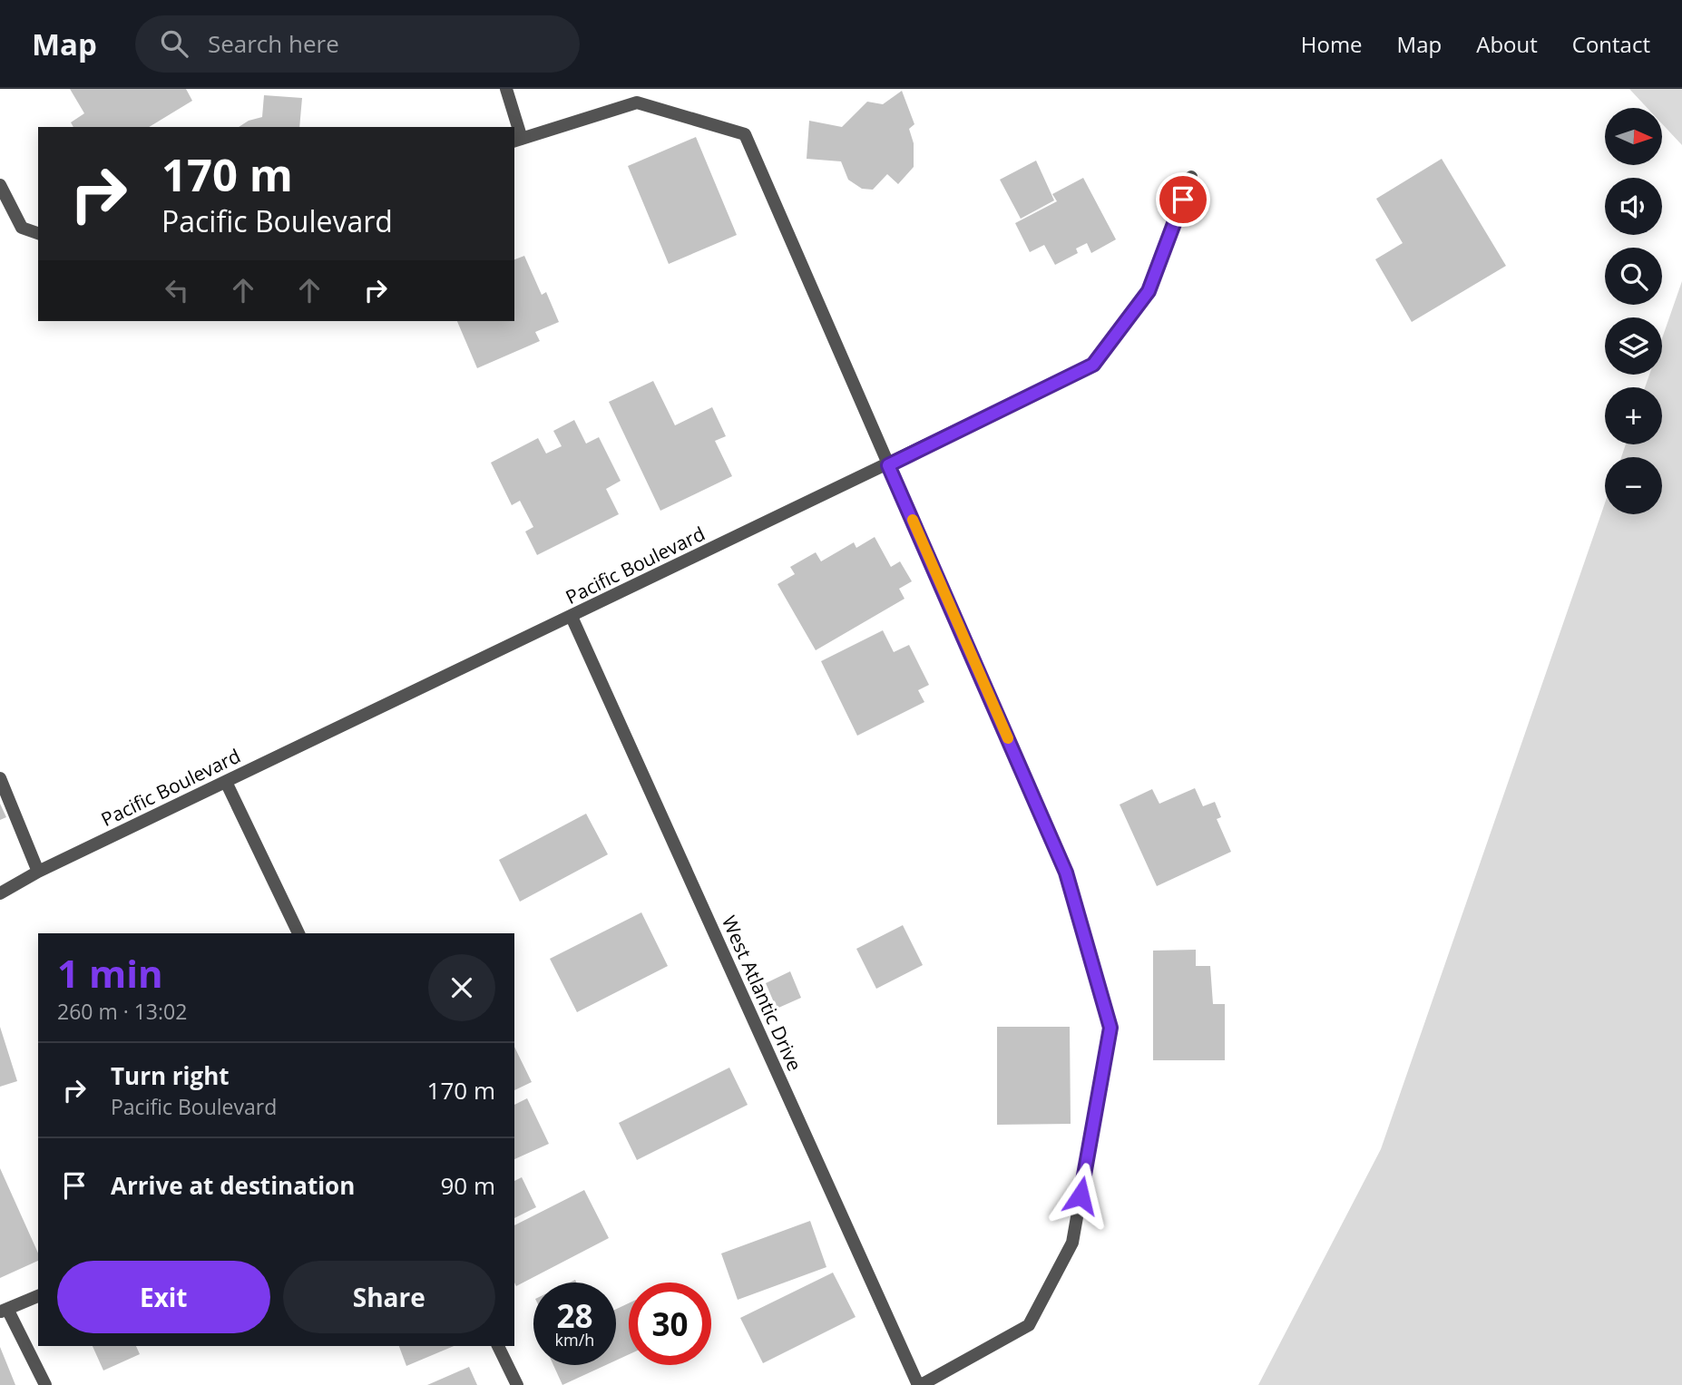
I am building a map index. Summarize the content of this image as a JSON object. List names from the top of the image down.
{
  "streets": {
    "street": ["Pacific Boulevard", "West Atlantic Drive"]
  },
  "crossings": [
    ["Pacific Boulevard", "West Atlantic Drive"]
  ],
  "north": "right",
  "page": {
    "header": "Map",
    "search": "Search here",
    "nav": [
      "Home",
      "Map",
      "About",
      "Contact"
    ],
    "map_buttons": ["+", "−"],
    "turn": ["170 m", "Pacific Boulevard"],
    "heading": ["1 min", "260 m · 13:02"],
    "list": [
      {
        "name": "Turn right",
        "note": "Pacific Boulevard",
        "value": "170 m"
      },
      {
        "name": "Arrive at destination",
        "value": "90 m"
      }
    ],
    "buttons": ["Exit", "Share"],
    "speed": "28 km/h",
    "limit": "30"
  }
}
